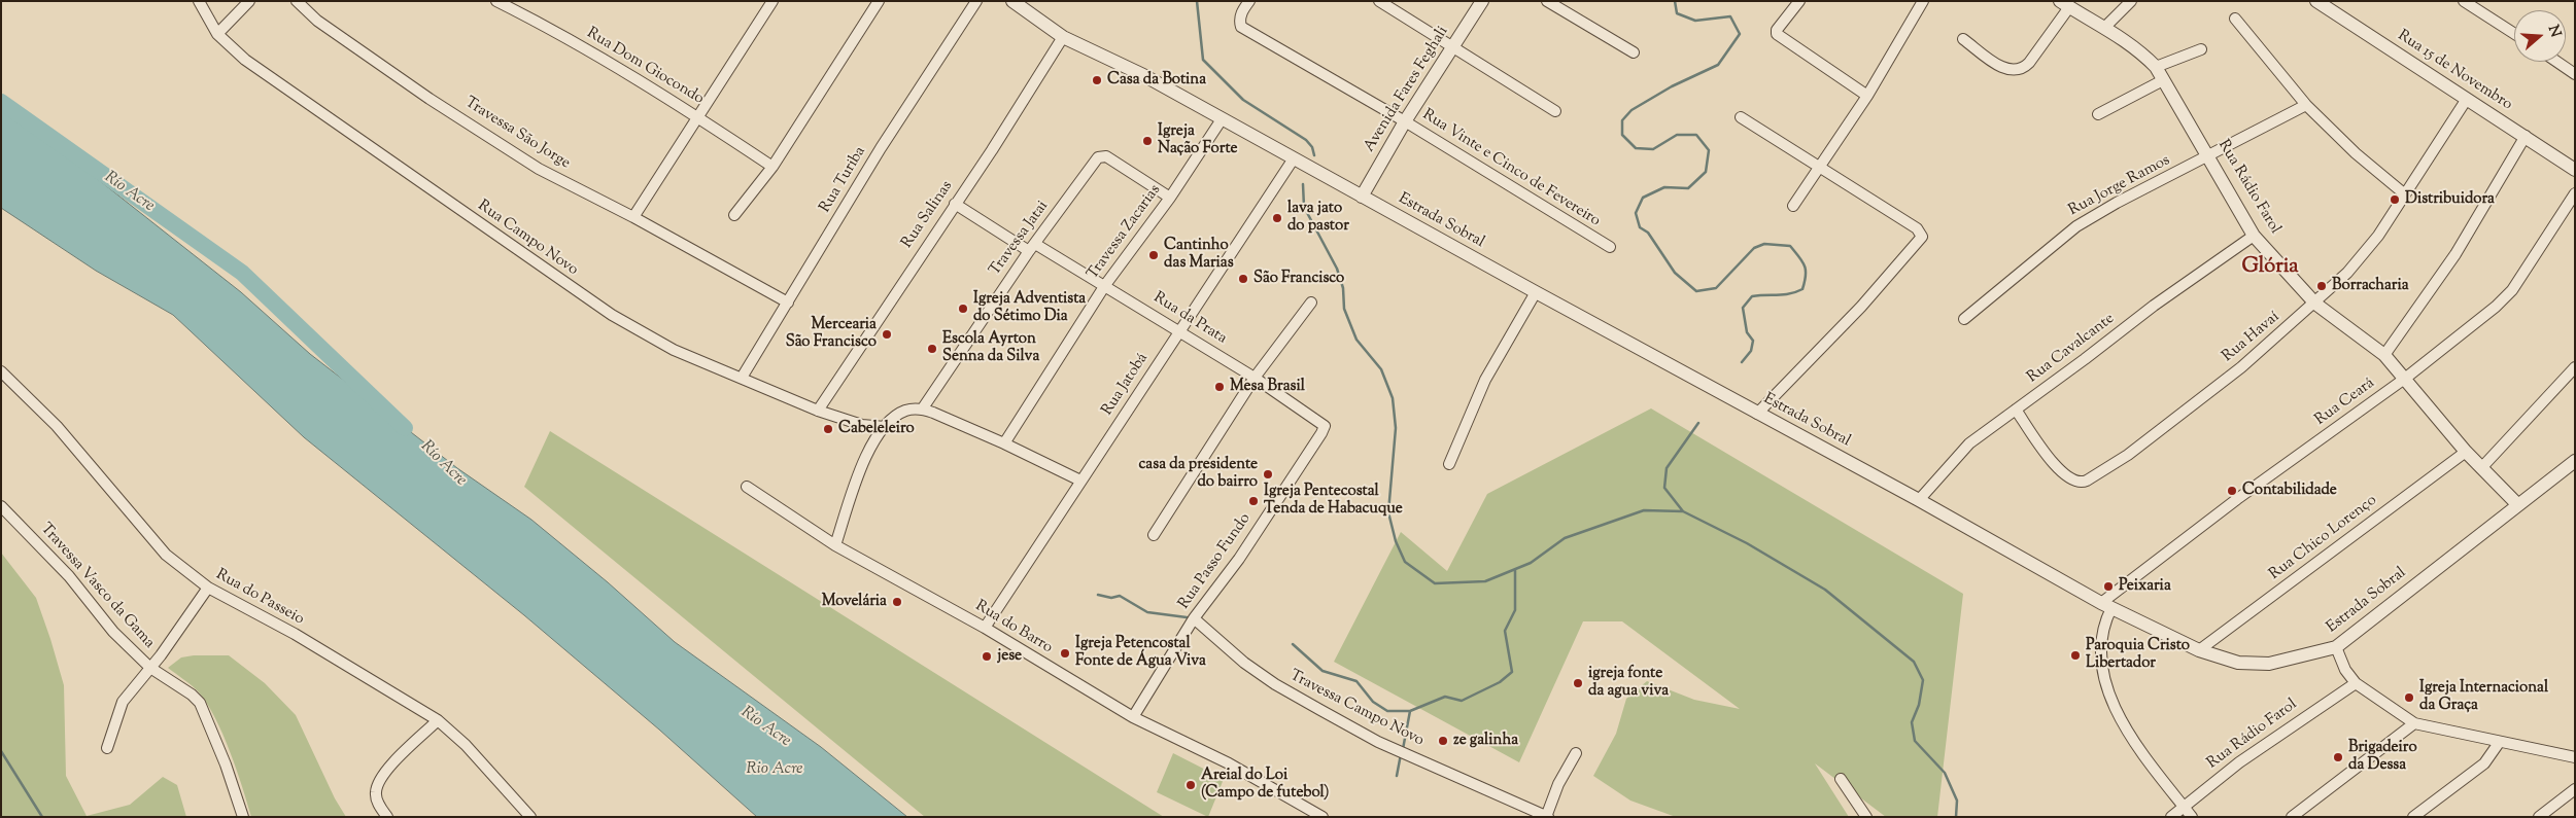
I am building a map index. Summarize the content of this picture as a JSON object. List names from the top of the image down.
{
  "streets": {
    "street": [
      "Rua Dom Giocondo",
      "Rua 15 de Novembro",
      "Avenida Fares Feghali",
      "Travessa São Jorge",
      "Rua Vinte e Cinco de Fevereiro",
      "Rua Turiba",
      "Rua Jorge Ramos",
      "Rua Rádio Farol",
      "Rua Salinas",
      "Estrada Sobral",
      "Travessa Zacarias",
      "Rua Campo Novo",
      "Travessa Jatai",
      "Rua da Prata",
      "Rua Havaí",
      "Rua Cavalcante",
      "Rua Jatobá",
      "Rua Ceará",
      "Rua Chico Lorenço",
      "Rua Passo Fundo",
      "Travessa Vasco da Gama",
      "Rua do Passeio",
      "Rua do Barro",
      "Travessa Campo Novo"
    ]
  },
  "crossings": [
    ["Rua 15 de Novembro", "Rua Havaí"],
    ["Avenida Fares Feghali", "Rua Vinte e Cinco de Fevereiro"],
    ["Avenida Fares Feghali", "Estrada Sobral"],
    ["Travessa São Jorge", "Rua Turiba"],
    ["Rua Turiba", "Rua Campo Novo"],
    ["Rua Jorge Ramos", "Rua Rádio Farol"],
    ["Rua Rádio Farol", "Estrada Sobral"],
    ["Rua Rádio Farol", "Rua Havaí"],
    ["Rua Rádio Farol", "Rua Cavalcante"],
    ["Rua Rádio Farol", "Rua Ceará"],
    ["Rua Rádio Farol", "Rua Chico Lorenço"],
    ["Rua Salinas", "Estrada Sobral"],
    ["Rua Salinas", "Rua Campo Novo"],
    ["Rua Salinas", "Rua da Prata"],
    ["Estrada Sobral", "Travessa Zacarias"],
    ["Estrada Sobral", "Rua Cavalcante"],
    ["Estrada Sobral", "Rua Jatobá"],
    ["Estrada Sobral", "Rua Ceará"],
    ["Estrada Sobral", "Rua Chico Lorenço"],
    ["Travessa Zacarias", "Travessa Jatai"],
    ["Travessa Zacarias", "Rua da Prata"],
    ["Travessa Jatai", "Rua da Prata"],
    ["Rua da Prata", "Rua Jatobá"],
    ["Rua da Prata", "Rua Passo Fundo"],
    ["Rua Havaí", "Rua Cavalcante"],
    ["Rua Jatobá", "Rua do Barro"],
    ["Rua Passo Fundo", "Rua do Barro"],
    ["Rua Passo Fundo", "Travessa Campo Novo"]
  ],
  "districts": ["Glória"],
  "water": ["Río Acre", "Rio Acre"],
  "places": [
    "Casa da Botina",
    "Igreja Nação Forte",
    "Distribuidora",
    "lava jato do pastor",
    "Cantinho das Marias",
    "São Francisco",
    "Borracharia",
    "Igreja Adventista do Sétimo Dia",
    "Mercearia São Francisco",
    "Escola Ayrton Senna da Silva",
    "Mesa Brasil",
    "Cabeleleiro",
    "casa da presidente do bairro",
    "Contabilidade",
    "Igreja Pentecostal Tenda de Habacuque",
    "Peixaria",
    "Movelária",
    "Igreja Petencostal Fonte de Água Viva",
    "Paroquia Cristo Libertador",
    "jese",
    "igreja fonte da agua viva",
    "Igreja Internacional da Graça",
    "ze galinha",
    "Brigadeiro da Dessa",
    "Areial do Loi (Campo de futebol)"
  ],
  "north": "right"
}
